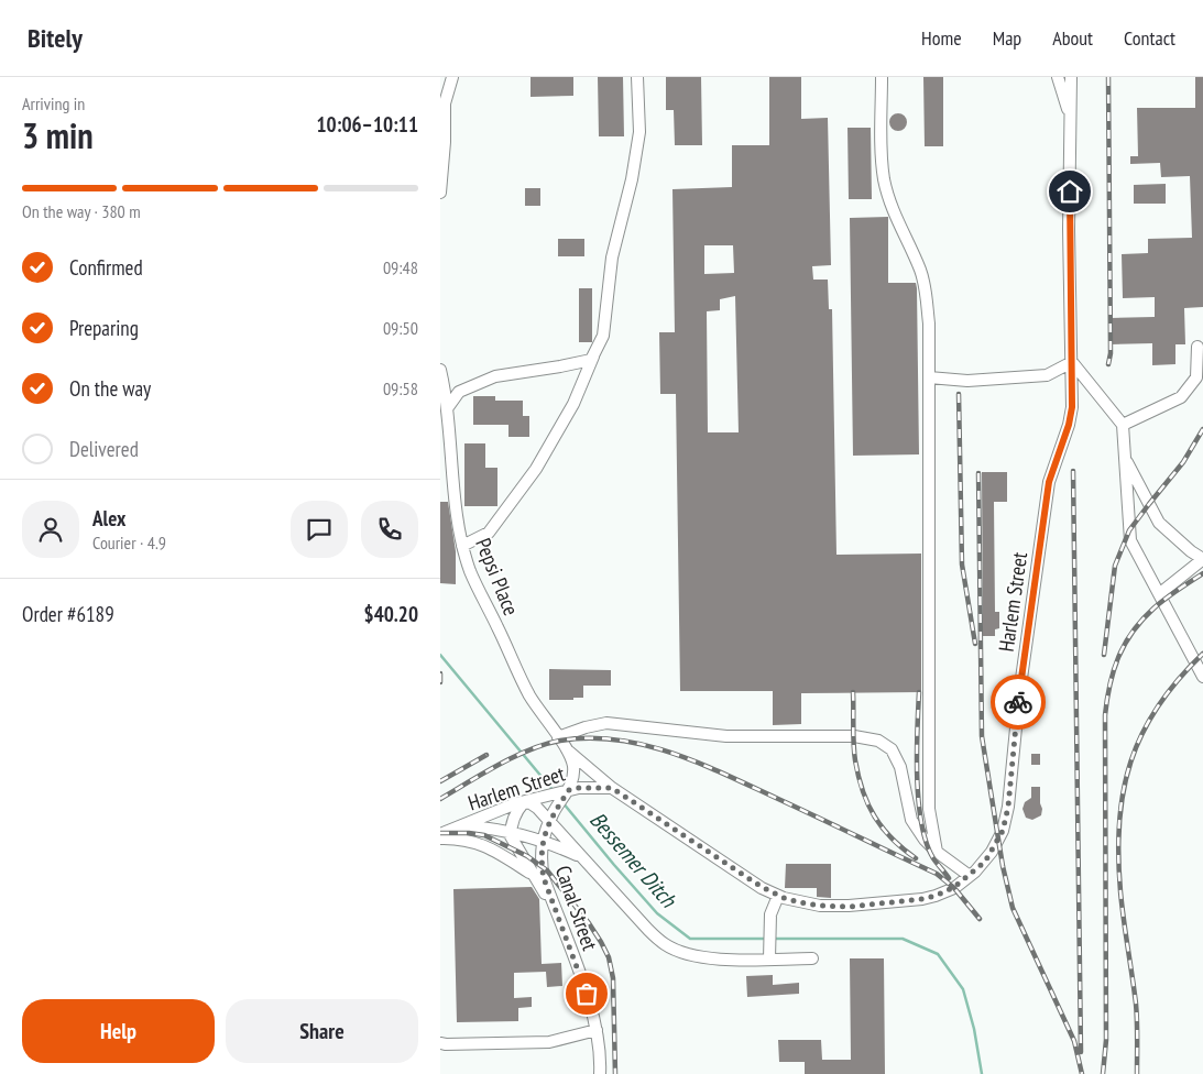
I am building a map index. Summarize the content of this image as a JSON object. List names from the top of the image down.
{
  "streets": {
    "lane": ["Pepsi Place", "Harlem Street", "Canal Street"]
  },
  "crossings": [
    ["Harlem Street", "Canal Street"]
  ],
  "water": ["Bessemer Ditch"],
  "page": {
    "header": "Bitely",
    "nav": [
      "Home",
      "Map",
      "About",
      "Contact"
    ],
    "heading": ["3 min", "Arriving in", "10:06–10:11"],
    "panel": [
      "Alex",
      "Courier · 4.9",
      "Order #6189",
      "$40.20"
    ],
    "bar": "On the way · 380 m",
    "list": [
      ["Confirmed", "09:48"],
      ["Preparing", "09:50"],
      ["On the way", "09:58"],
      "Delivered"
    ],
    "buttons": ["Help", "Share"]
  }
}
